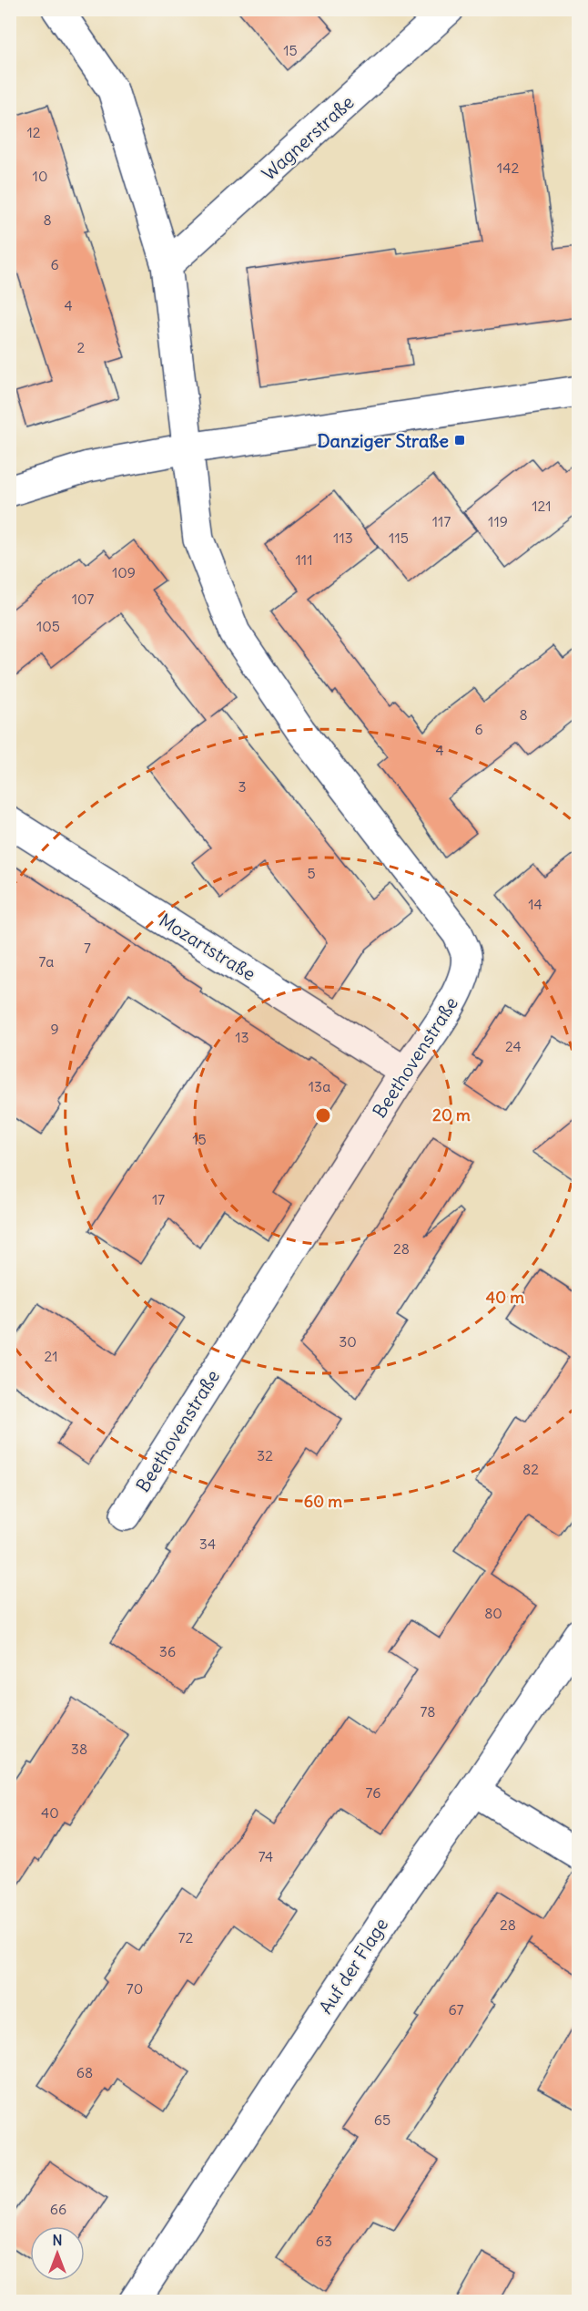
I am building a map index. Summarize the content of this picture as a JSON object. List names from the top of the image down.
{
  "streets": {
    "street": [
      "Wagnerstraße",
      "Mozartstraße",
      "Beethovenstraße",
      "Auf der Flage"
    ]
  },
  "crossings": [
    ["Mozartstraße", "Beethovenstraße"]
  ],
  "places": {
    "transit": ["Danziger Straße"]
  },
  "house_numbers": [
    "15",
    "12",
    "142",
    "10",
    "8",
    "6",
    "4",
    "2",
    "121",
    "117",
    "119",
    "113",
    "115",
    "111",
    "109",
    "107",
    "105",
    "8",
    "6",
    "4",
    "3",
    "5",
    "14",
    "7",
    "7a",
    "9",
    "13",
    "24",
    "13a",
    "15",
    "17",
    "28",
    "30",
    "21",
    "32",
    "82",
    "34",
    "80",
    "36",
    "78",
    "38",
    "76",
    "40",
    "74",
    "28",
    "72",
    "70",
    "67",
    "68",
    "65",
    "66",
    "63"
  ],
  "north": "top",
  "rings": ["20 m", "40 m", "60 m"]
}
